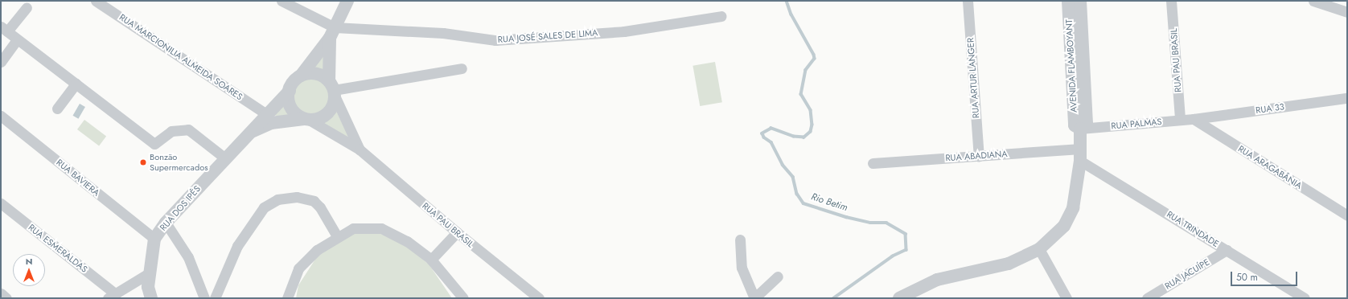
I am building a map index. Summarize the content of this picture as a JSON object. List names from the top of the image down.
{
  "streets": {
    "street": [
      "RUA JOSÉ SALES DE LIMA",
      "RUA MARCIONILIA ALMEIDA SOARES",
      "RUA PAU BRASIL",
      "AVENIDA FLAMBOYANT",
      "RUA ARTUR LANGER",
      "RUA 33",
      "RUA PALMAS",
      "RUA ABADIANA",
      "RUA ARAGABÂNIA",
      "RUA BAVIERA",
      "RUA DOS IPÊS",
      "RUA TRINDADE",
      "RUA ESMERALDAS",
      "RUA JACUÍPE"
    ]
  },
  "crossings": [
    ["RUA MARCIONILIA ALMEIDA SOARES", "RUA DOS IPÊS"],
    ["RUA PAU BRASIL", "RUA PALMAS"],
    ["RUA PAU BRASIL", "RUA DOS IPÊS"],
    ["AVENIDA FLAMBOYANT", "RUA PALMAS"],
    ["AVENIDA FLAMBOYANT", "RUA ABADIANA"],
    ["AVENIDA FLAMBOYANT", "RUA TRINDADE"],
    ["RUA ARTUR LANGER", "RUA ABADIANA"],
    ["RUA 33", "RUA PALMAS"],
    ["RUA 33", "RUA ARAGABÂNIA"],
    ["RUA PALMAS", "RUA ARAGABÂNIA"],
    ["RUA ABADIANA", "RUA TRINDADE"],
    ["RUA BAVIERA", "RUA DOS IPÊS"],
    ["RUA TRINDADE", "RUA JACUÍPE"]
  ],
  "water": ["Rio Betim"],
  "places": ["Bonzão Supermercados"],
  "scale_bar": "50 m",
  "north": "top"
}
